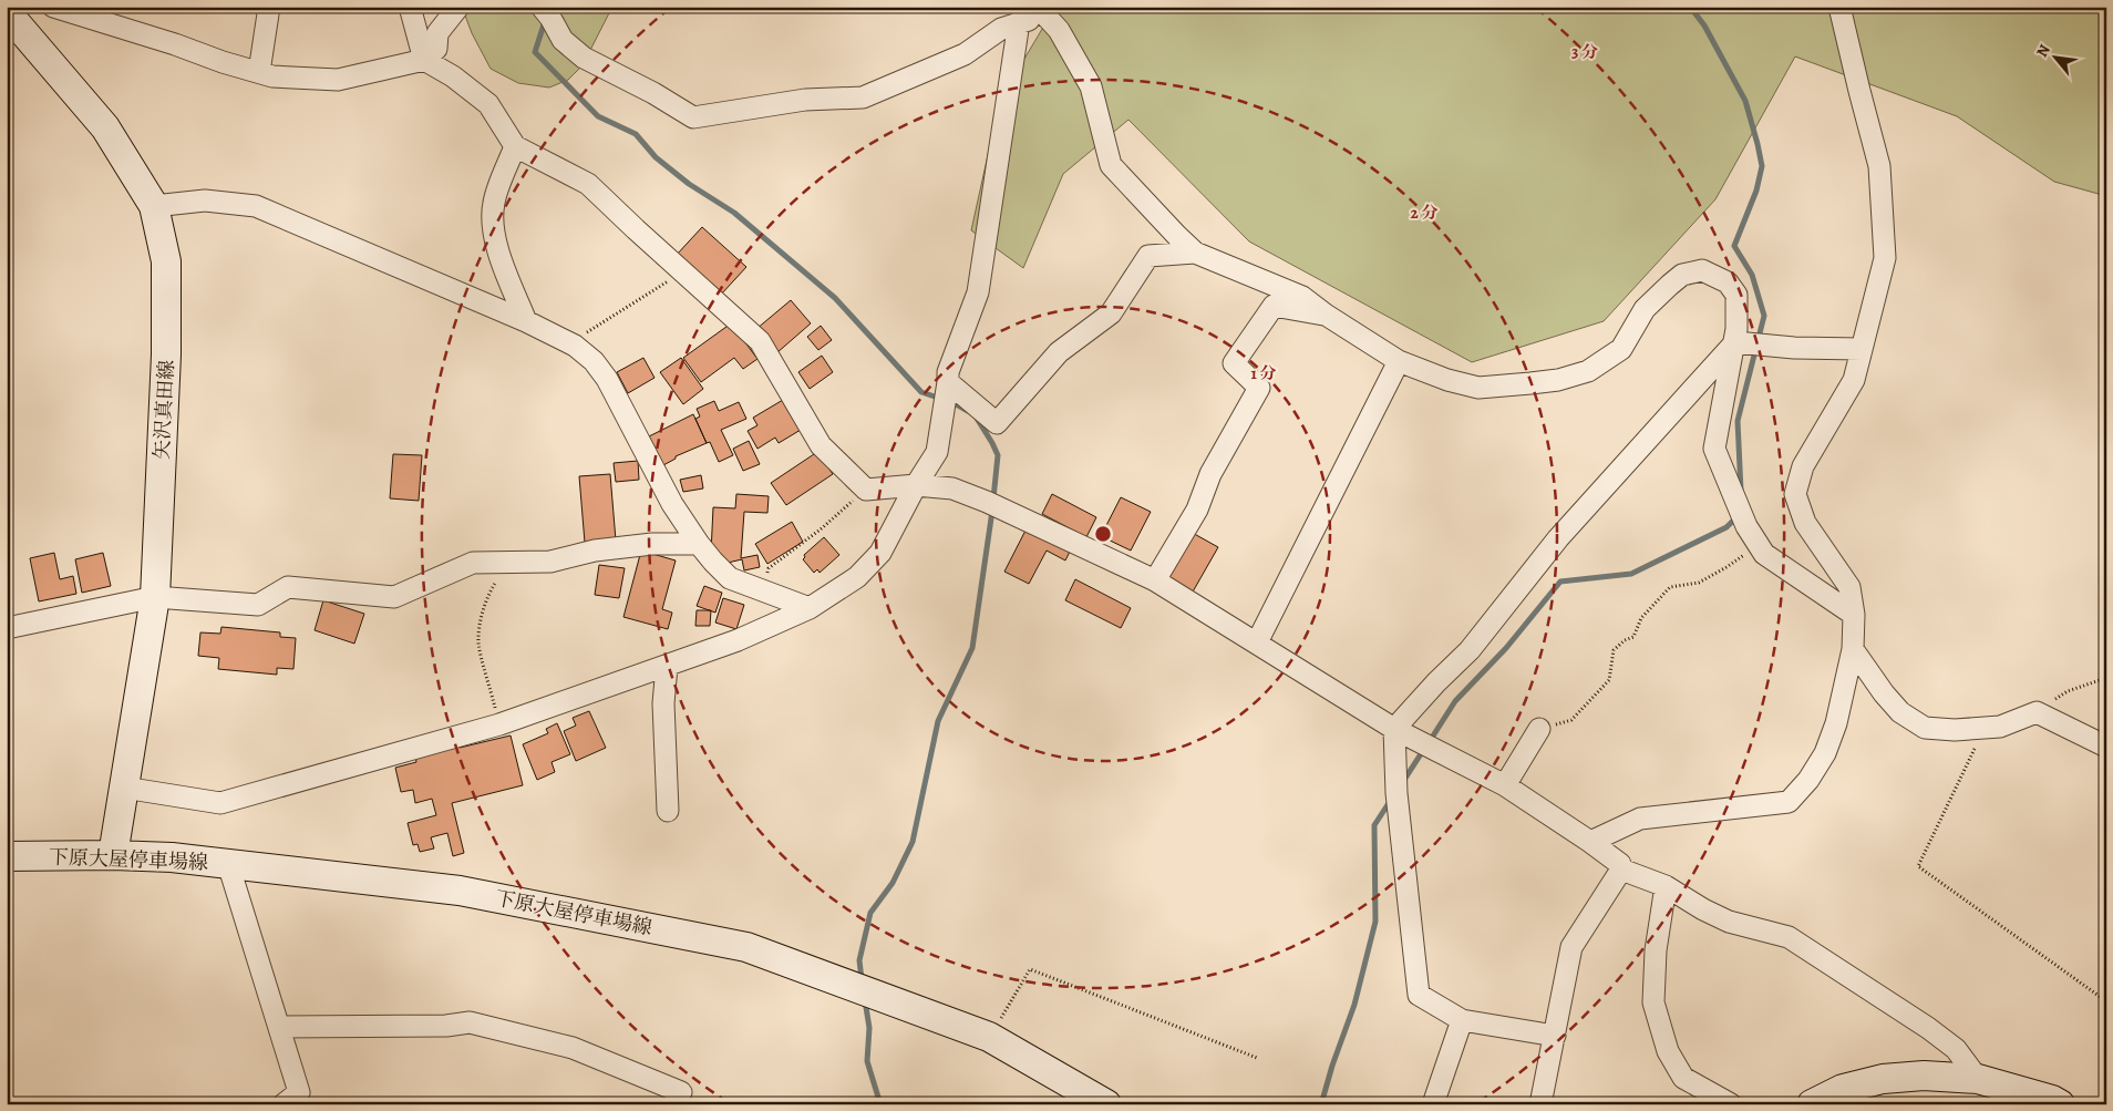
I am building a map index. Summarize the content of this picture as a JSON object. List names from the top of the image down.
{
  "streets": {
    "main road": ["矢沢真田線", "下原大屋停車場線"]
  },
  "crossings": [
    ["矢沢真田線", "下原大屋停車場線"]
  ],
  "north": "top left",
  "rings": ["3 分", "2 分", "1 分"]
}
